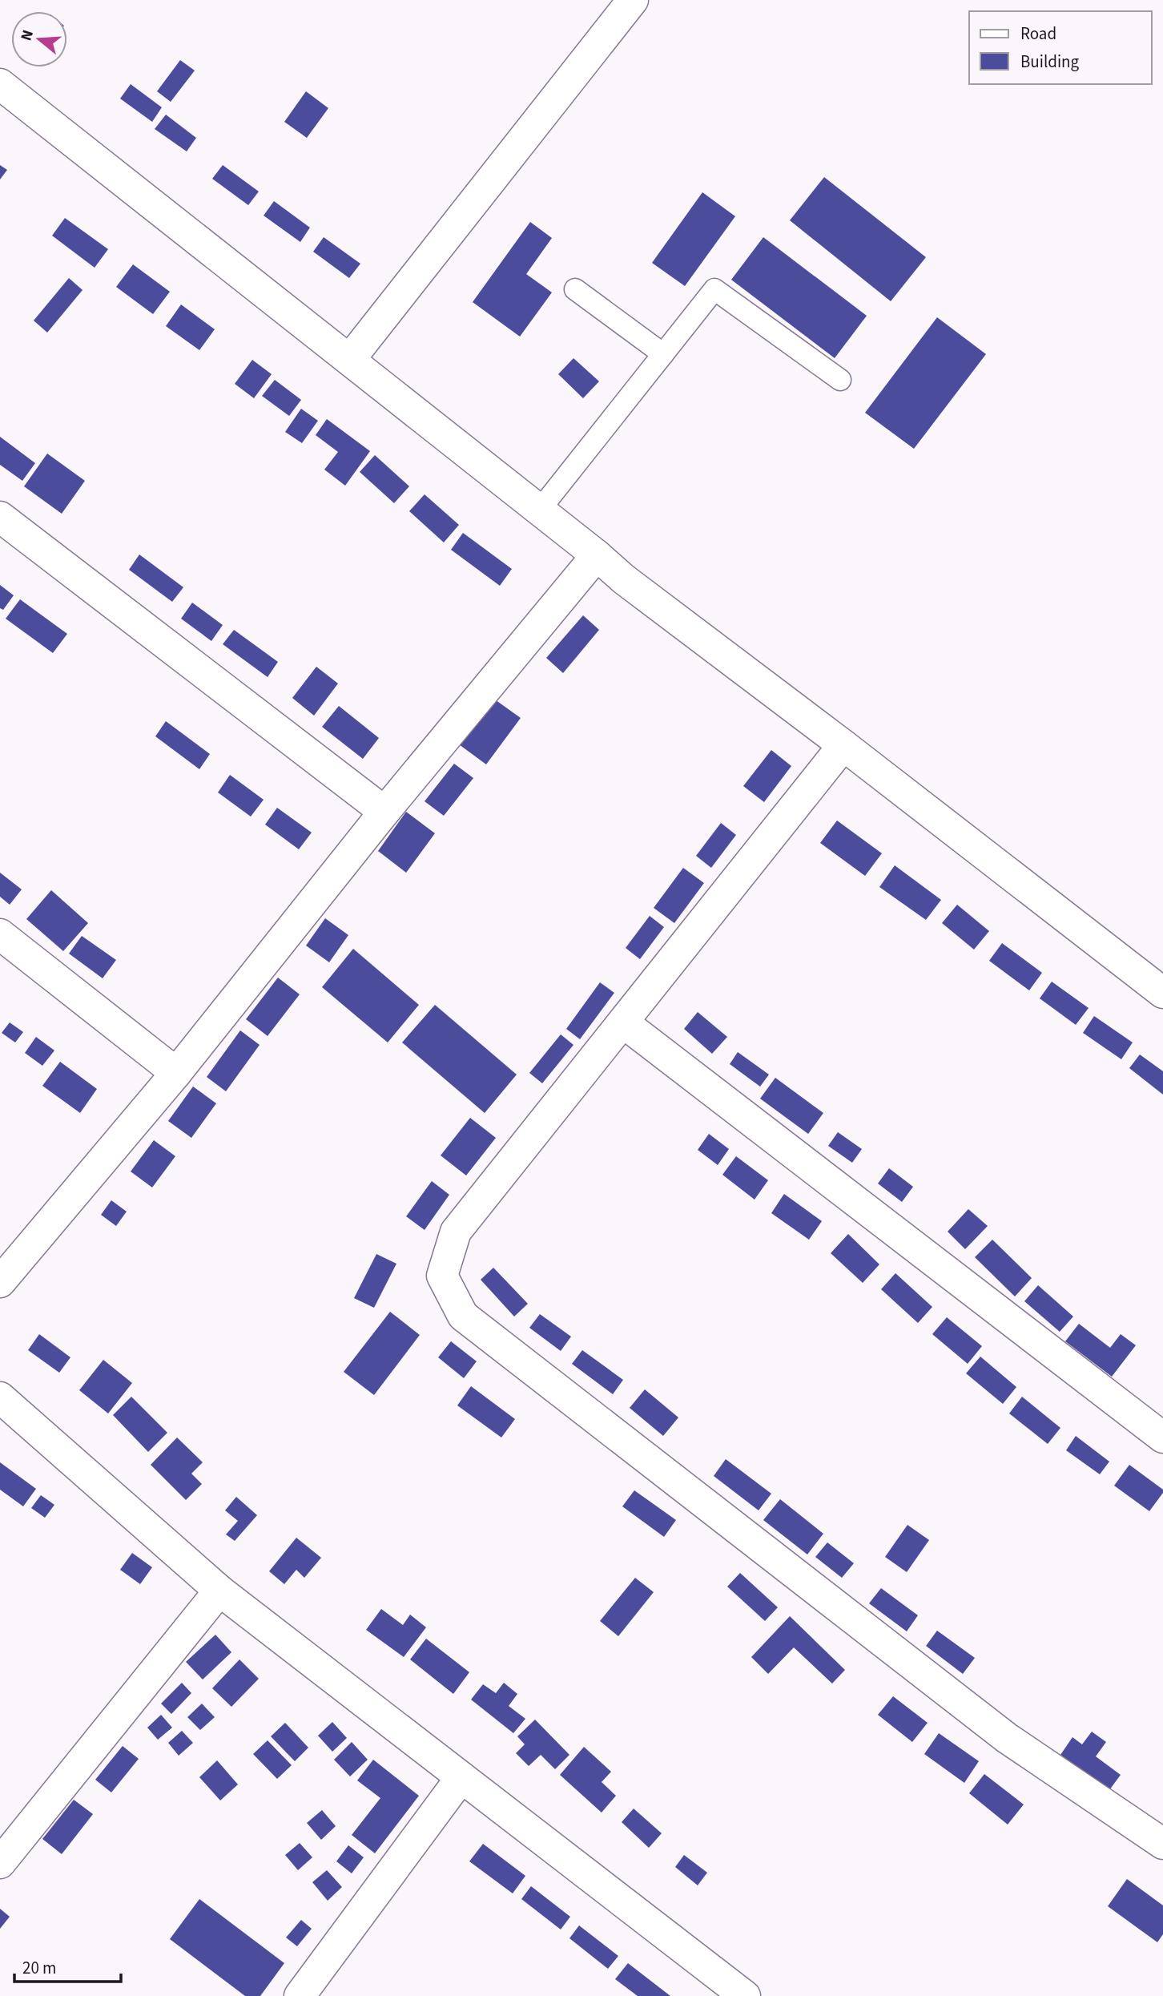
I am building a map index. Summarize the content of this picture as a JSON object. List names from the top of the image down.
{
  "legend": ["Road", "Building"],
  "scale_bar": "20 m",
  "north": "left"
}
